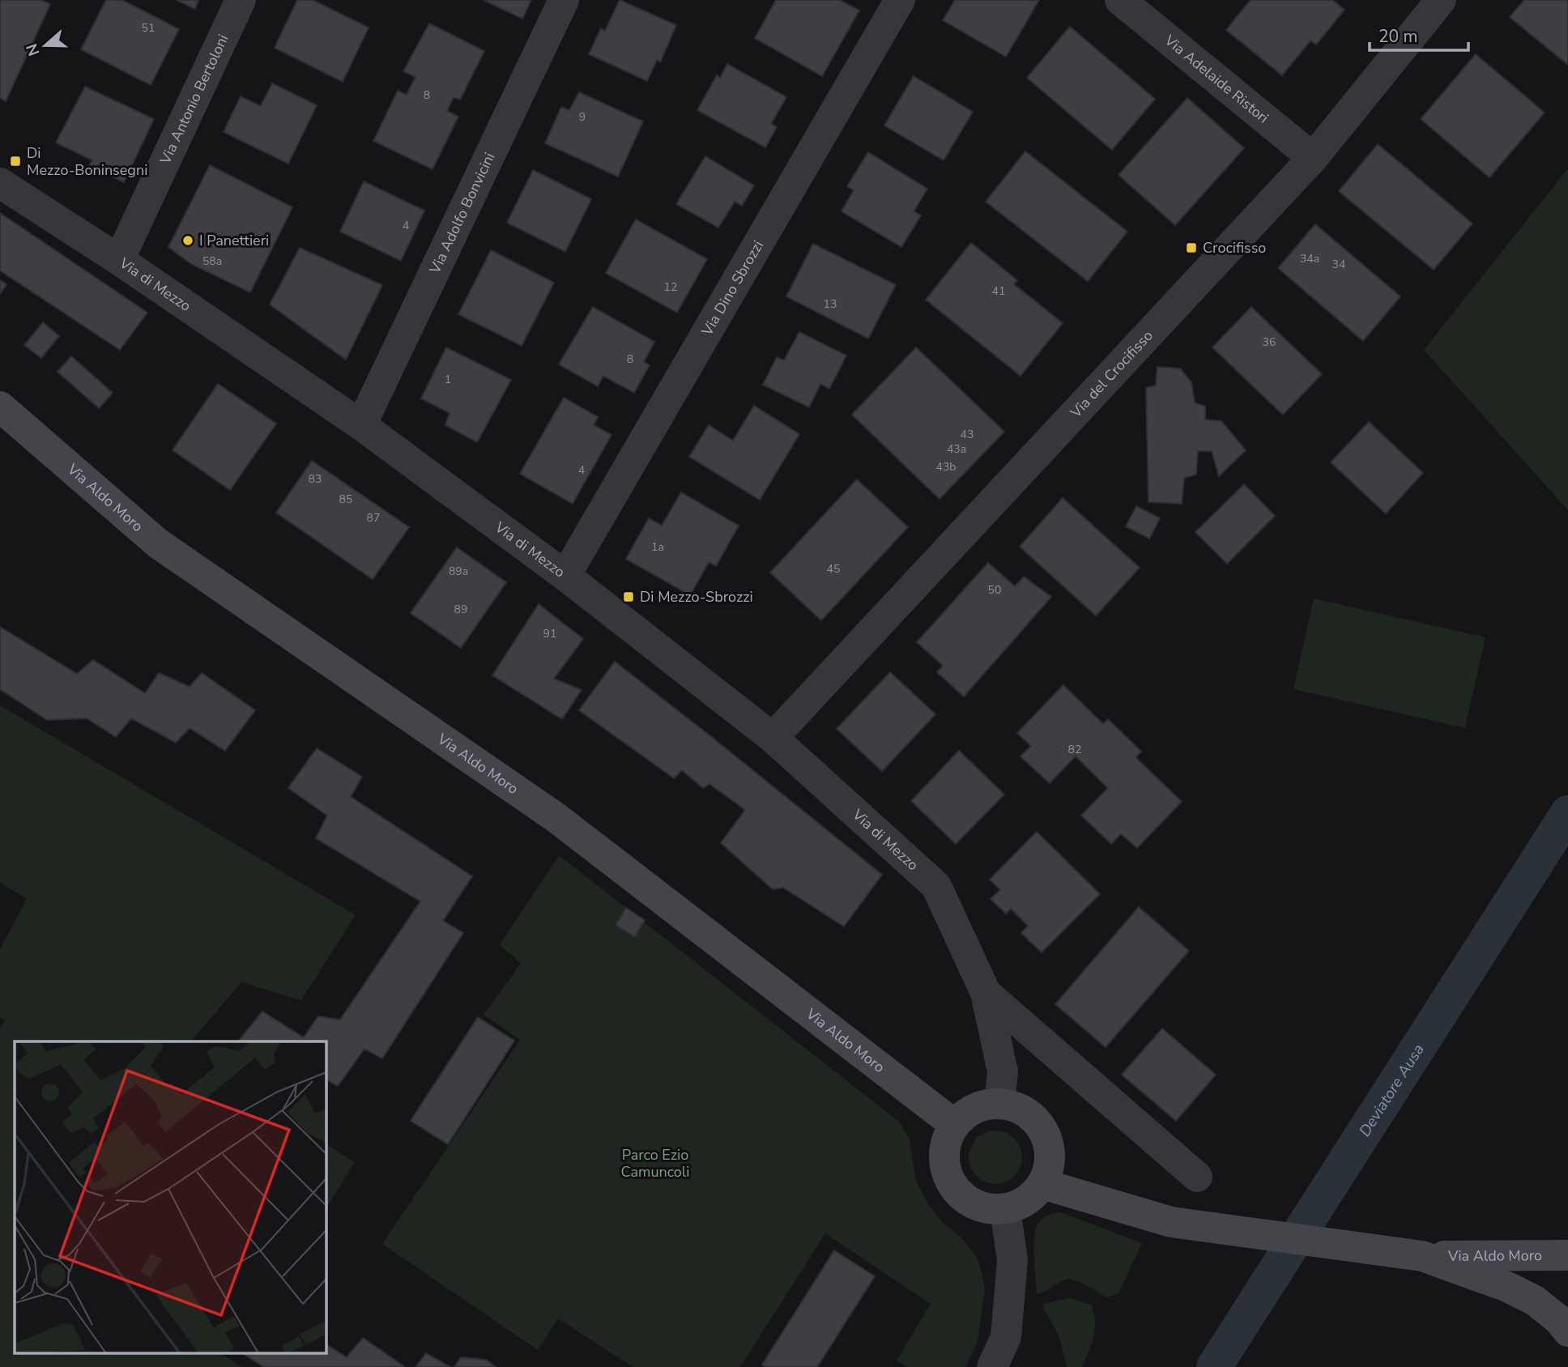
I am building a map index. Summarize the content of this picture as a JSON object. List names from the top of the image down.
{
  "streets": {
    "street": [
      "Via Adelaide Ristori",
      "Via Antonio Bertoloni",
      "Via Adolfo Bonvicini",
      "Via di Mezzo",
      "Via Dino Sbrozzi",
      "Via del Crocifisso",
      "Via Aldo Moro"
    ]
  },
  "crossings": [
    ["Via Adelaide Ristori", "Via del Crocifisso"],
    ["Via Antonio Bertoloni", "Via di Mezzo"],
    ["Via Adolfo Bonvicini", "Via di Mezzo"],
    ["Via di Mezzo", "Via Dino Sbrozzi"],
    ["Via di Mezzo", "Via del Crocifisso"],
    ["Via di Mezzo", "Via Aldo Moro"]
  ],
  "water": ["Deviatore Ausa"],
  "parks": ["Parco Ezio Camuncoli"],
  "places": {
    "transit": ["Di Mezzo-Boninsegni", "Crocifisso", "Di Mezzo-Sbrozzi"],
    "other": ["I Panettieri"]
  },
  "house_numbers": [
    "51",
    "8",
    "9",
    "4",
    "34a",
    "58a",
    "34",
    "12",
    "41",
    "13",
    "36",
    "8",
    "1",
    "43",
    "43a",
    "43b",
    "4",
    "83",
    "85",
    "87",
    "1a",
    "45",
    "89a",
    "50",
    "89",
    "91",
    "82"
  ],
  "scale_bar": "20 m",
  "north": "left"
}
